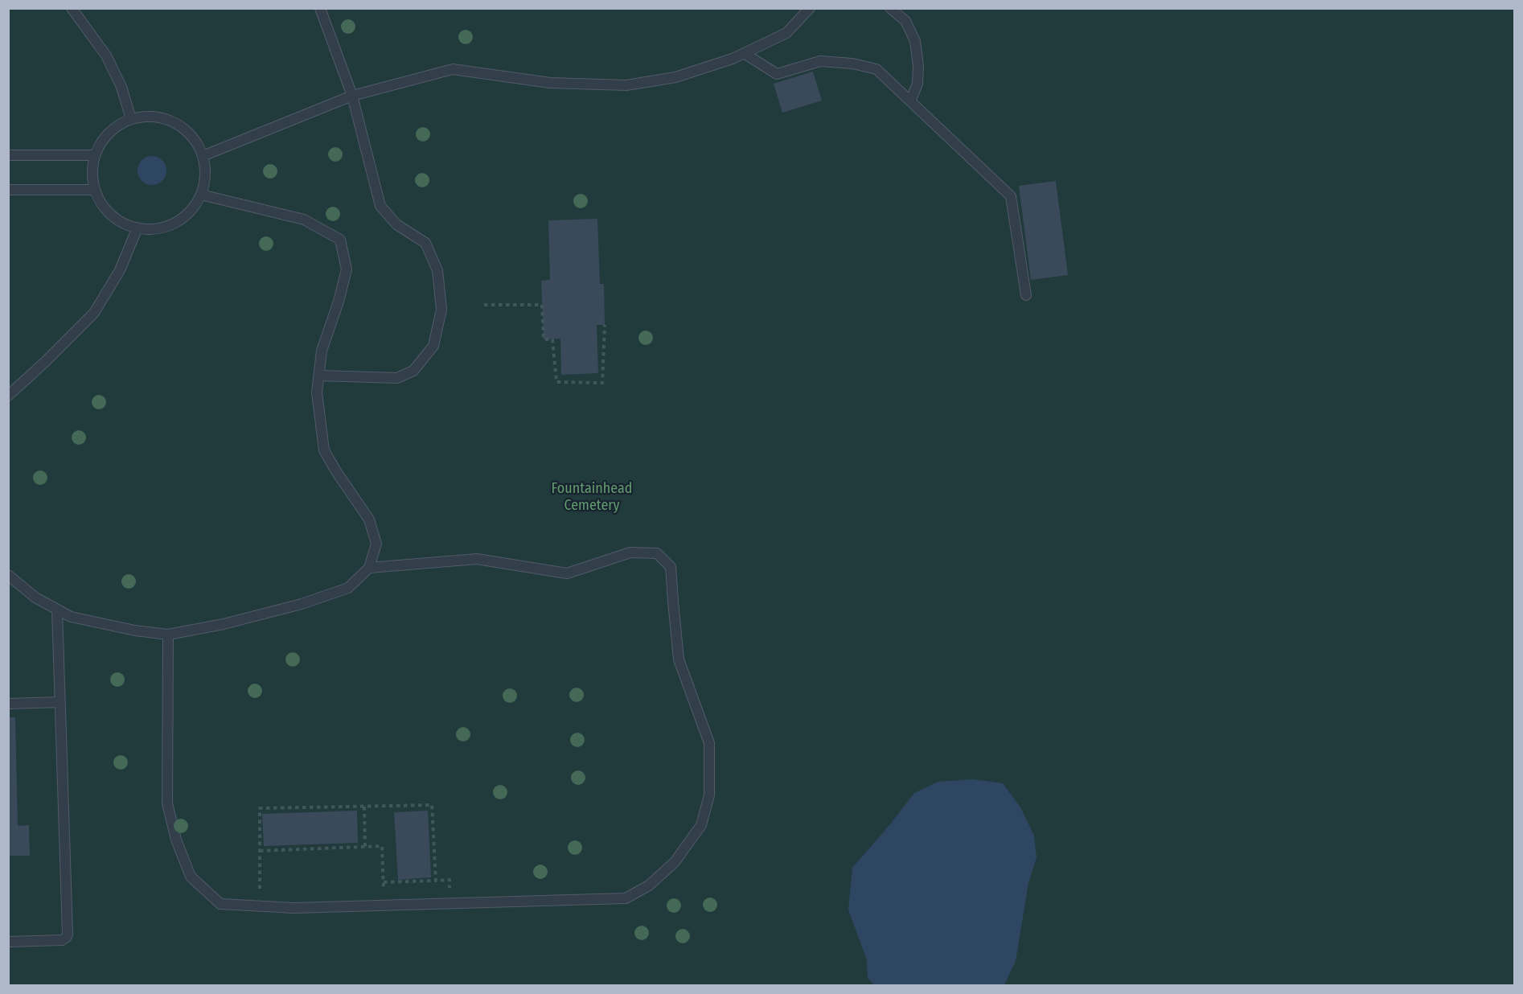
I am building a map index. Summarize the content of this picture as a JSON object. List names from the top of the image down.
{
  "parks": ["Fountainhead Cemetery"]
}
